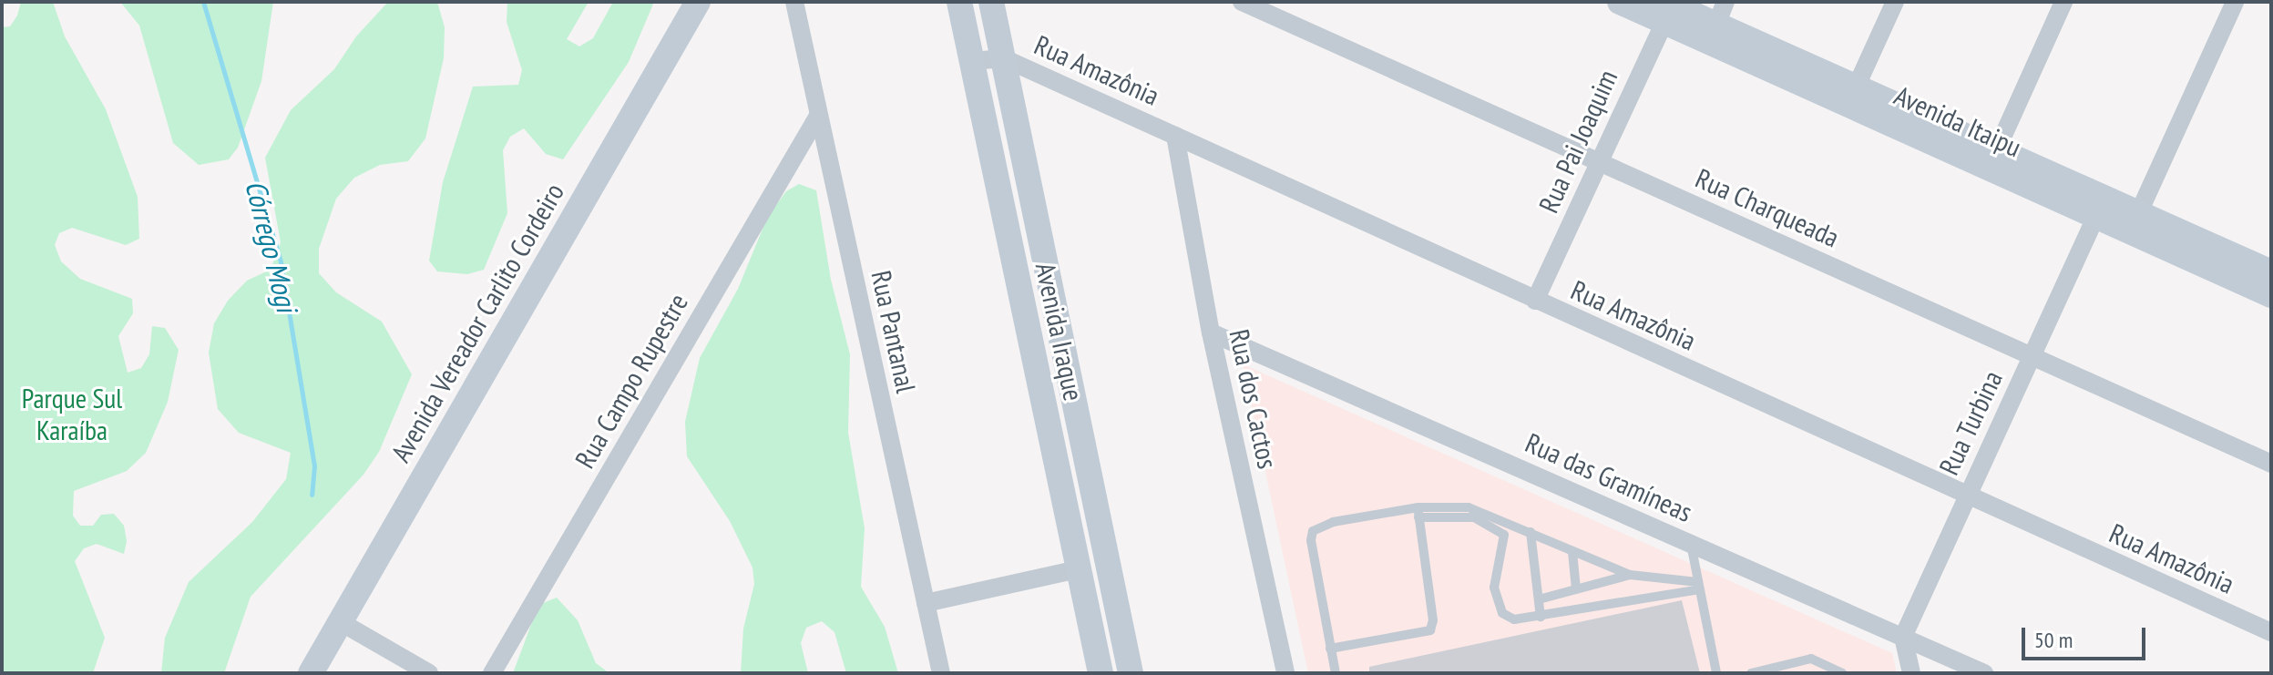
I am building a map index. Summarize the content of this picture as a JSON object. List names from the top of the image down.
{
  "streets": {
    "street": [
      "Rua Amazônia",
      "Avenida Itaipu",
      "Rua Pai Joaquim",
      "Rua Charqueada",
      "Avenida Vereador Carlito Cordeiro",
      "Rua Pantanal",
      "Avenida Iraque",
      "Rua Campo Rupestre",
      "Rua dos Cactos",
      "Rua Turbina",
      "Rua das Gramíneas"
    ]
  },
  "crossings": [
    ["Rua Amazônia", "Rua Pai Joaquim"],
    ["Rua Amazônia", "Avenida Iraque"],
    ["Rua Amazônia", "Rua dos Cactos"],
    ["Rua Amazônia", "Rua Turbina"],
    ["Avenida Itaipu", "Rua Pai Joaquim"],
    ["Avenida Itaipu", "Rua Turbina"],
    ["Rua Pai Joaquim", "Rua Charqueada"],
    ["Rua Charqueada", "Rua Turbina"],
    ["Rua Pantanal", "Rua Campo Rupestre"],
    ["Rua dos Cactos", "Rua das Gramíneas"],
    ["Rua Turbina", "Rua das Gramíneas"]
  ],
  "water": ["Córrego Mogi"],
  "parks": ["Parque Sul Karaíba"],
  "scale_bar": "50 m"
}
